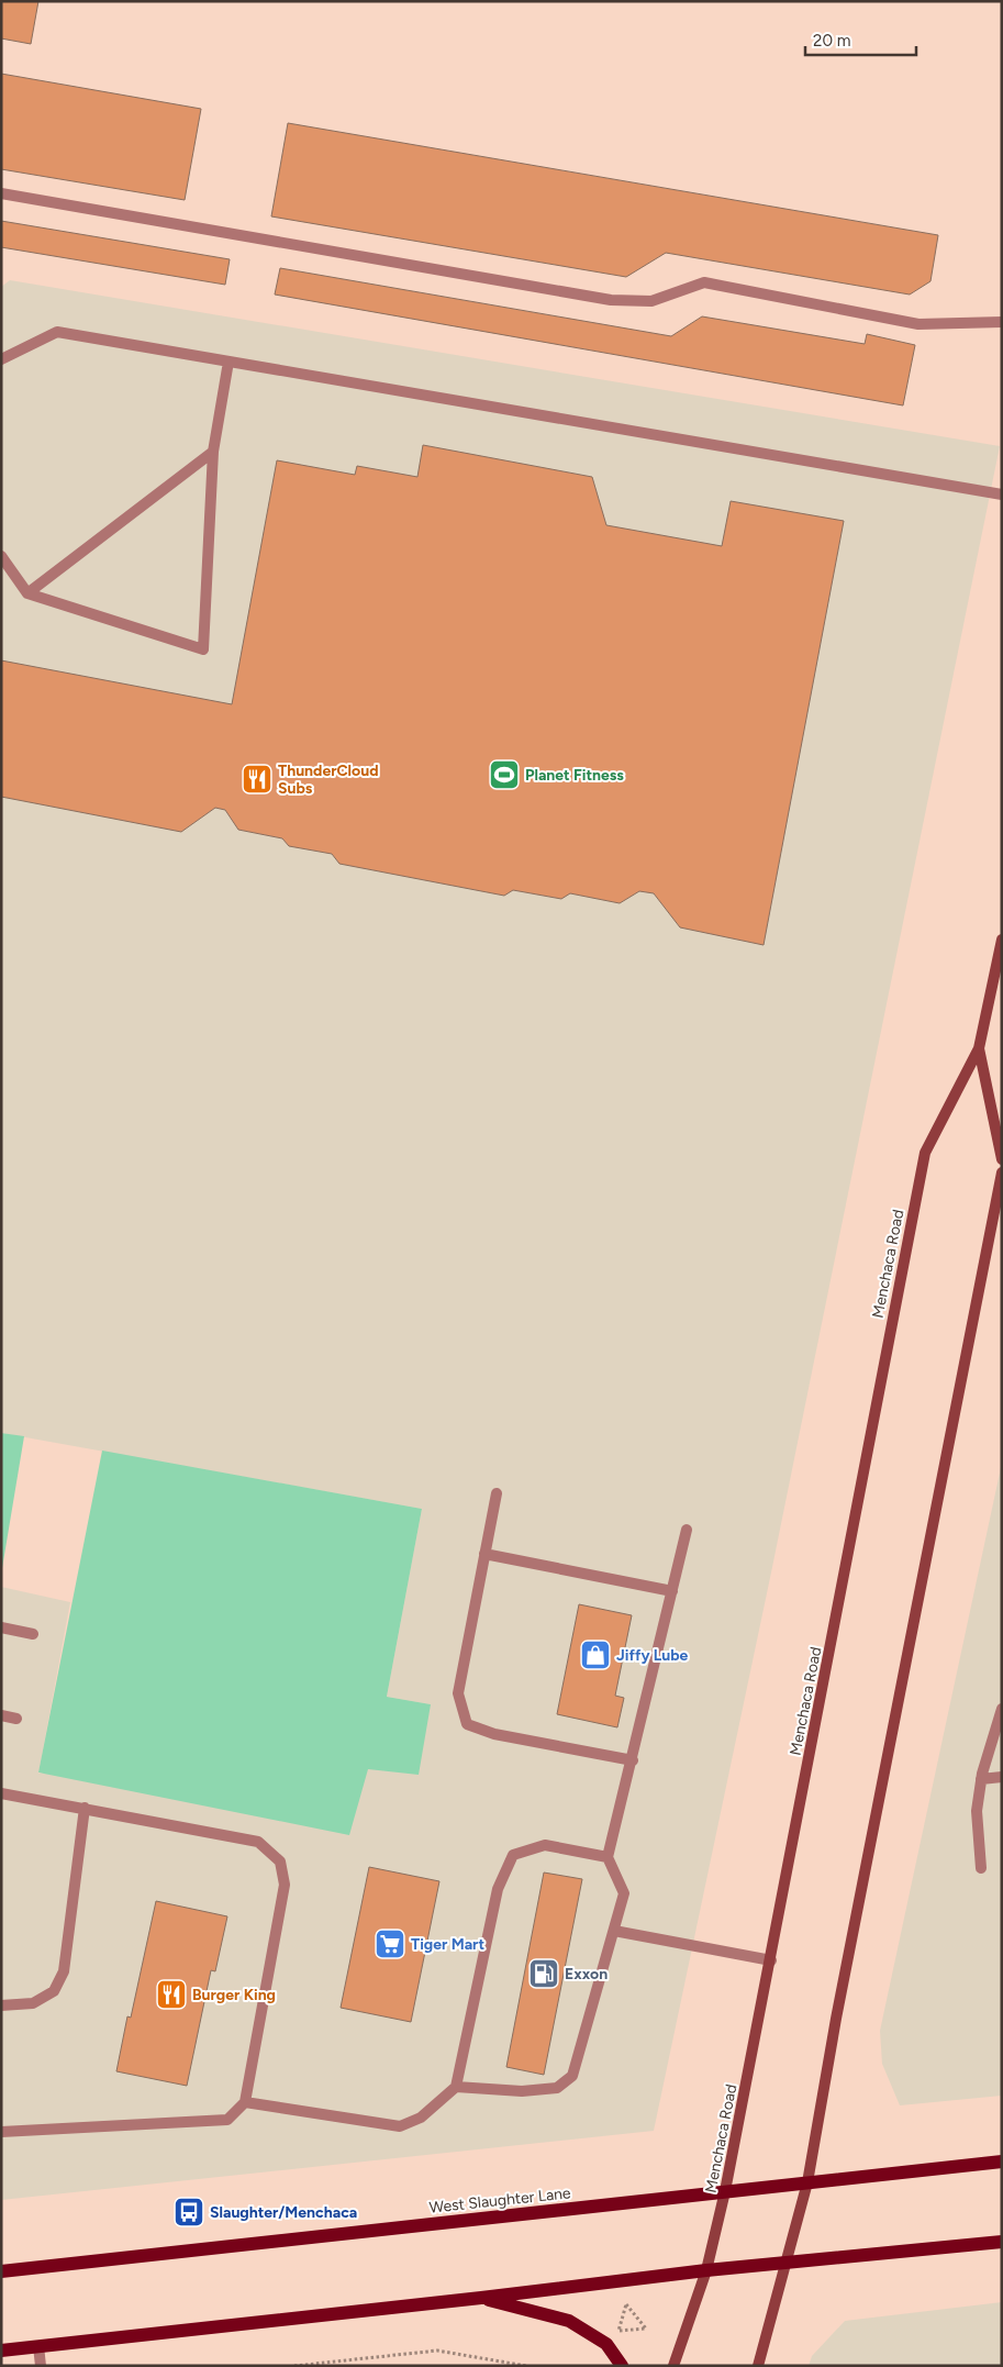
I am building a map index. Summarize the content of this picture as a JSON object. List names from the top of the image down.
{
  "streets": {
    "main road": ["Menchaca Road", "West Slaughter Lane"]
  },
  "crossings": [
    ["Menchaca Road", "West Slaughter Lane"]
  ],
  "places": {
    "sports": ["Planet Fitness"],
    "restaurant": ["ThunderCloud Subs", "Burger King"],
    "shop": ["Jiffy Lube"],
    "supermarket": ["Tiger Mart"],
    "fuel station": ["Exxon"],
    "bus stop": ["Slaughter/Menchaca"]
  },
  "scale_bar": "20 m"
}
